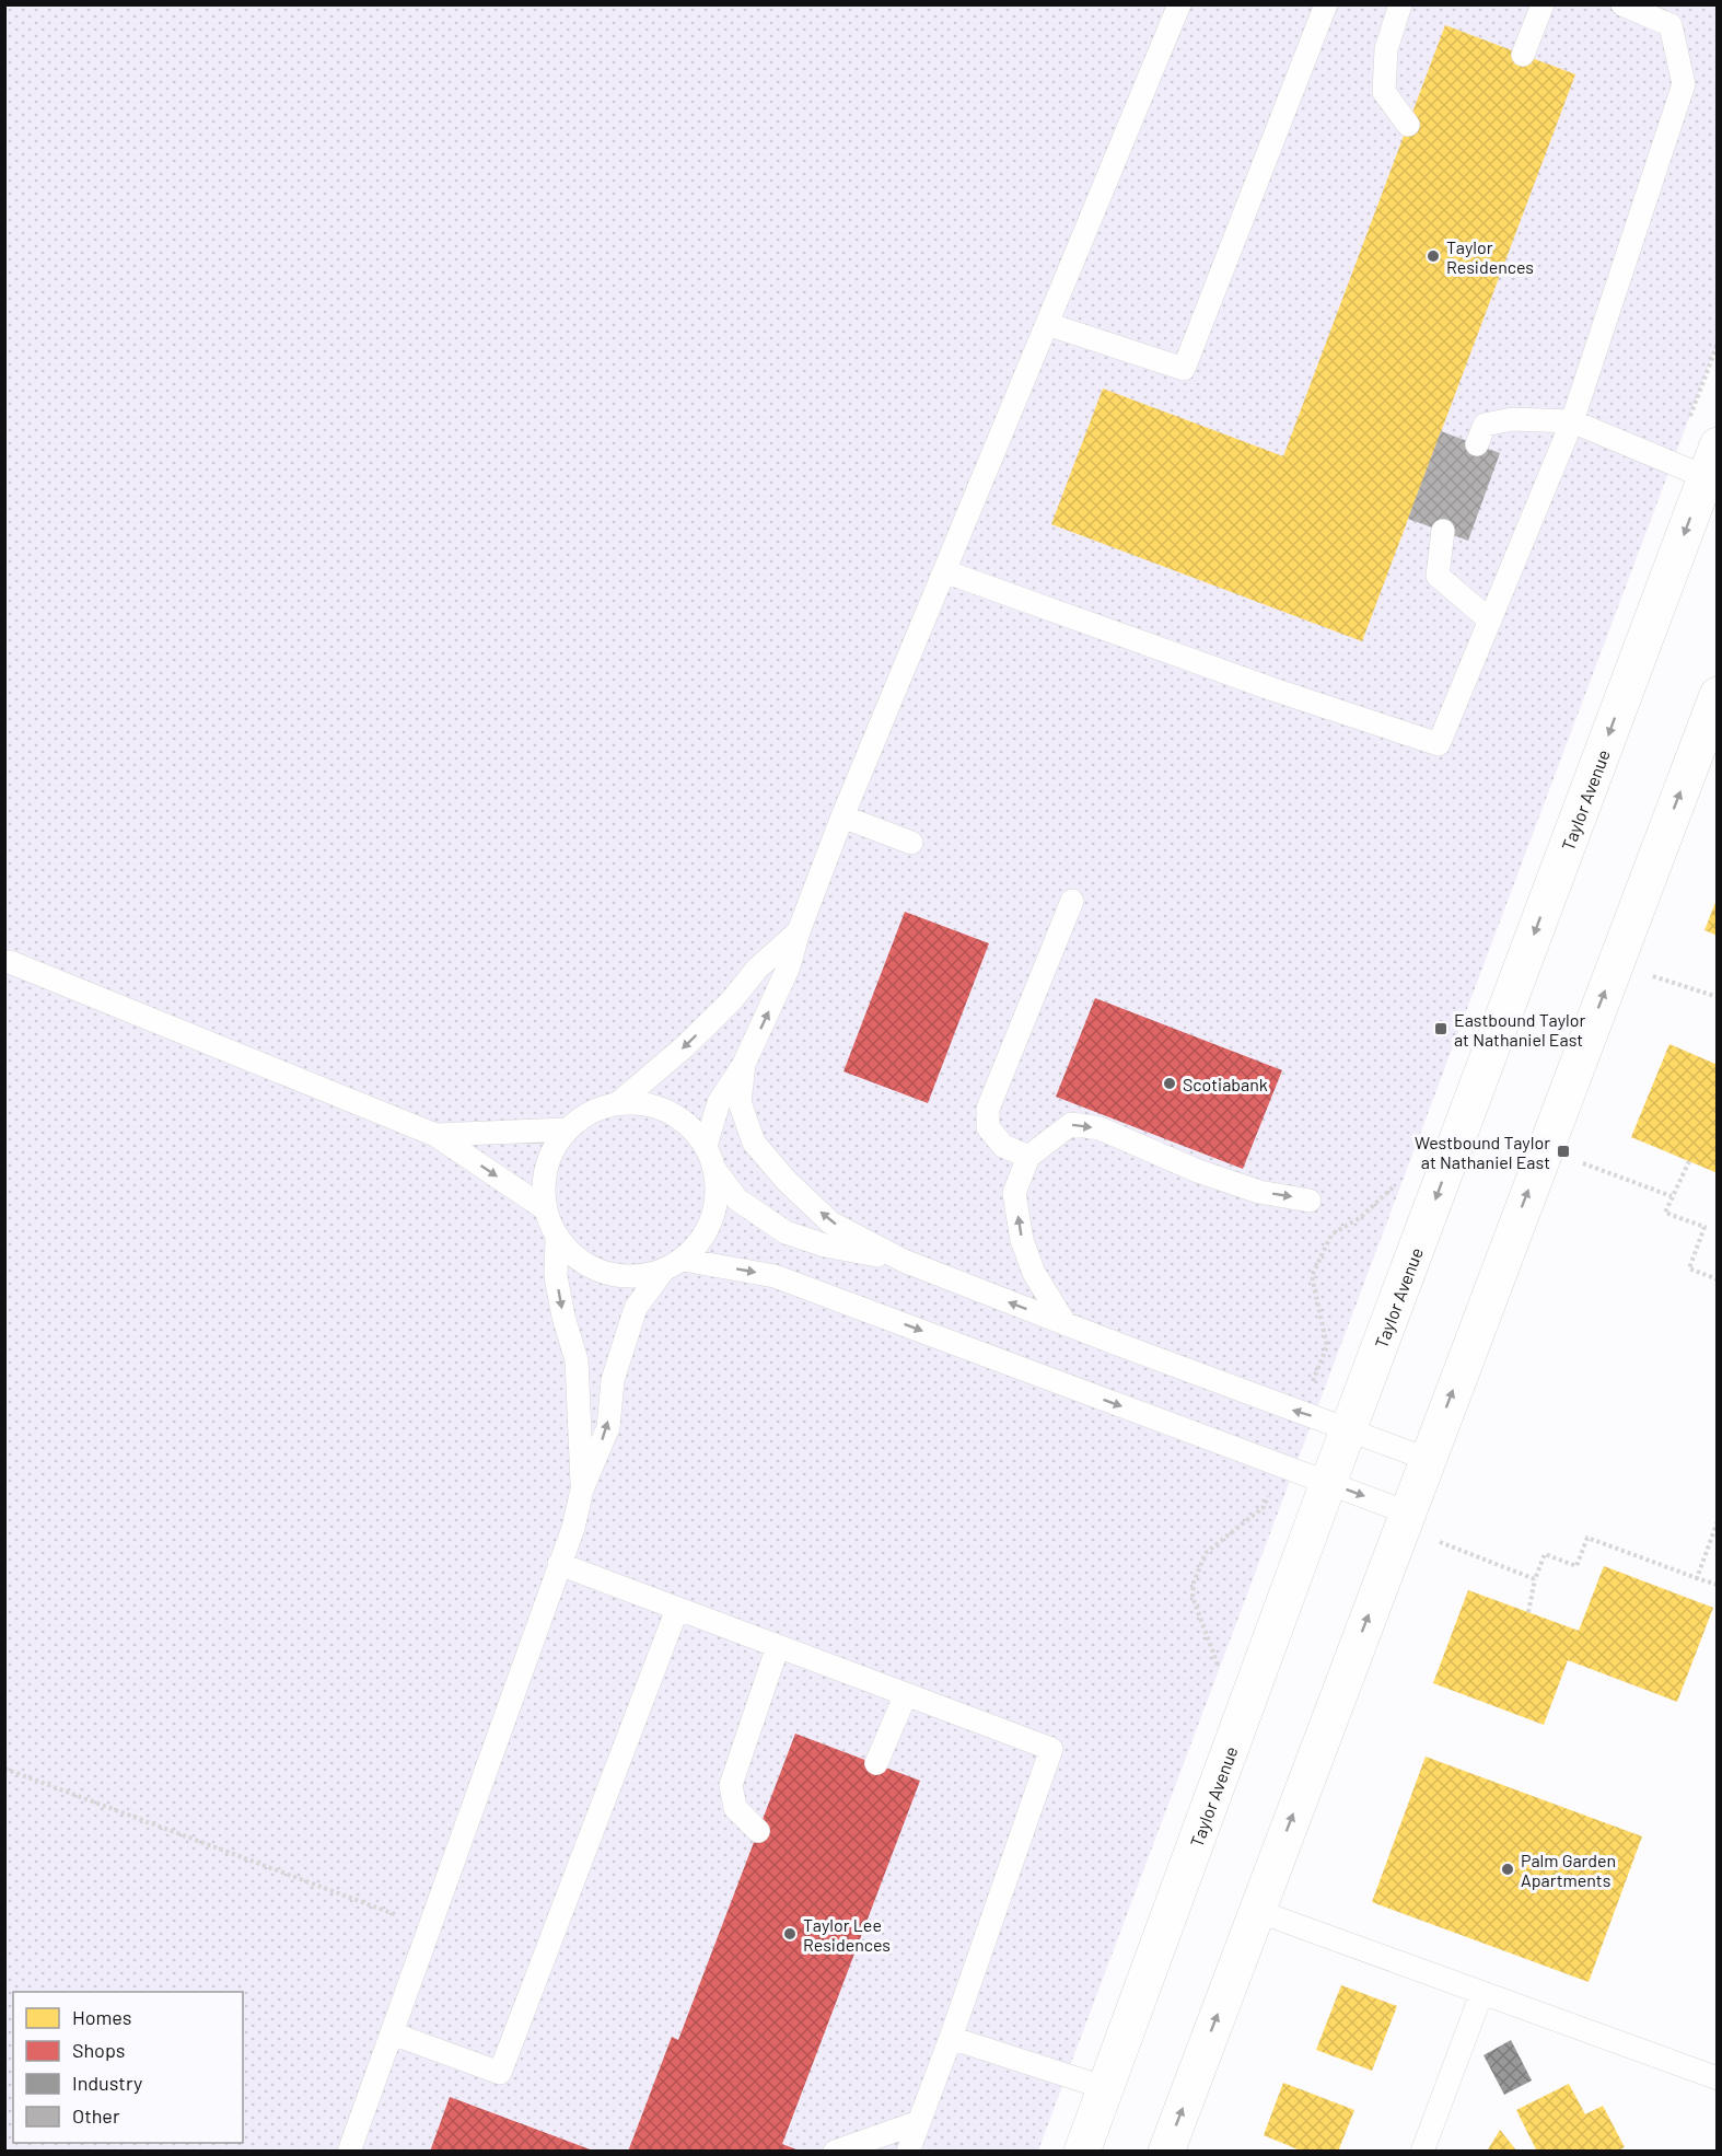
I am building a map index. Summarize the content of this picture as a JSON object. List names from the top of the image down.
{
  "streets": {
    "main road": ["Taylor Avenue"]
  },
  "places": {
    "other": [
      "Taylor Residences",
      "Scotiabank",
      "Palm Garden Apartments",
      "Taylor Lee Residences"
    ],
    "transit": ["Eastbound Taylor at Nathaniel East", "Westbound Taylor at Nathaniel East"]
  },
  "legend": [
    "Homes",
    "Shops",
    "Industry",
    "Other"
  ]
}
